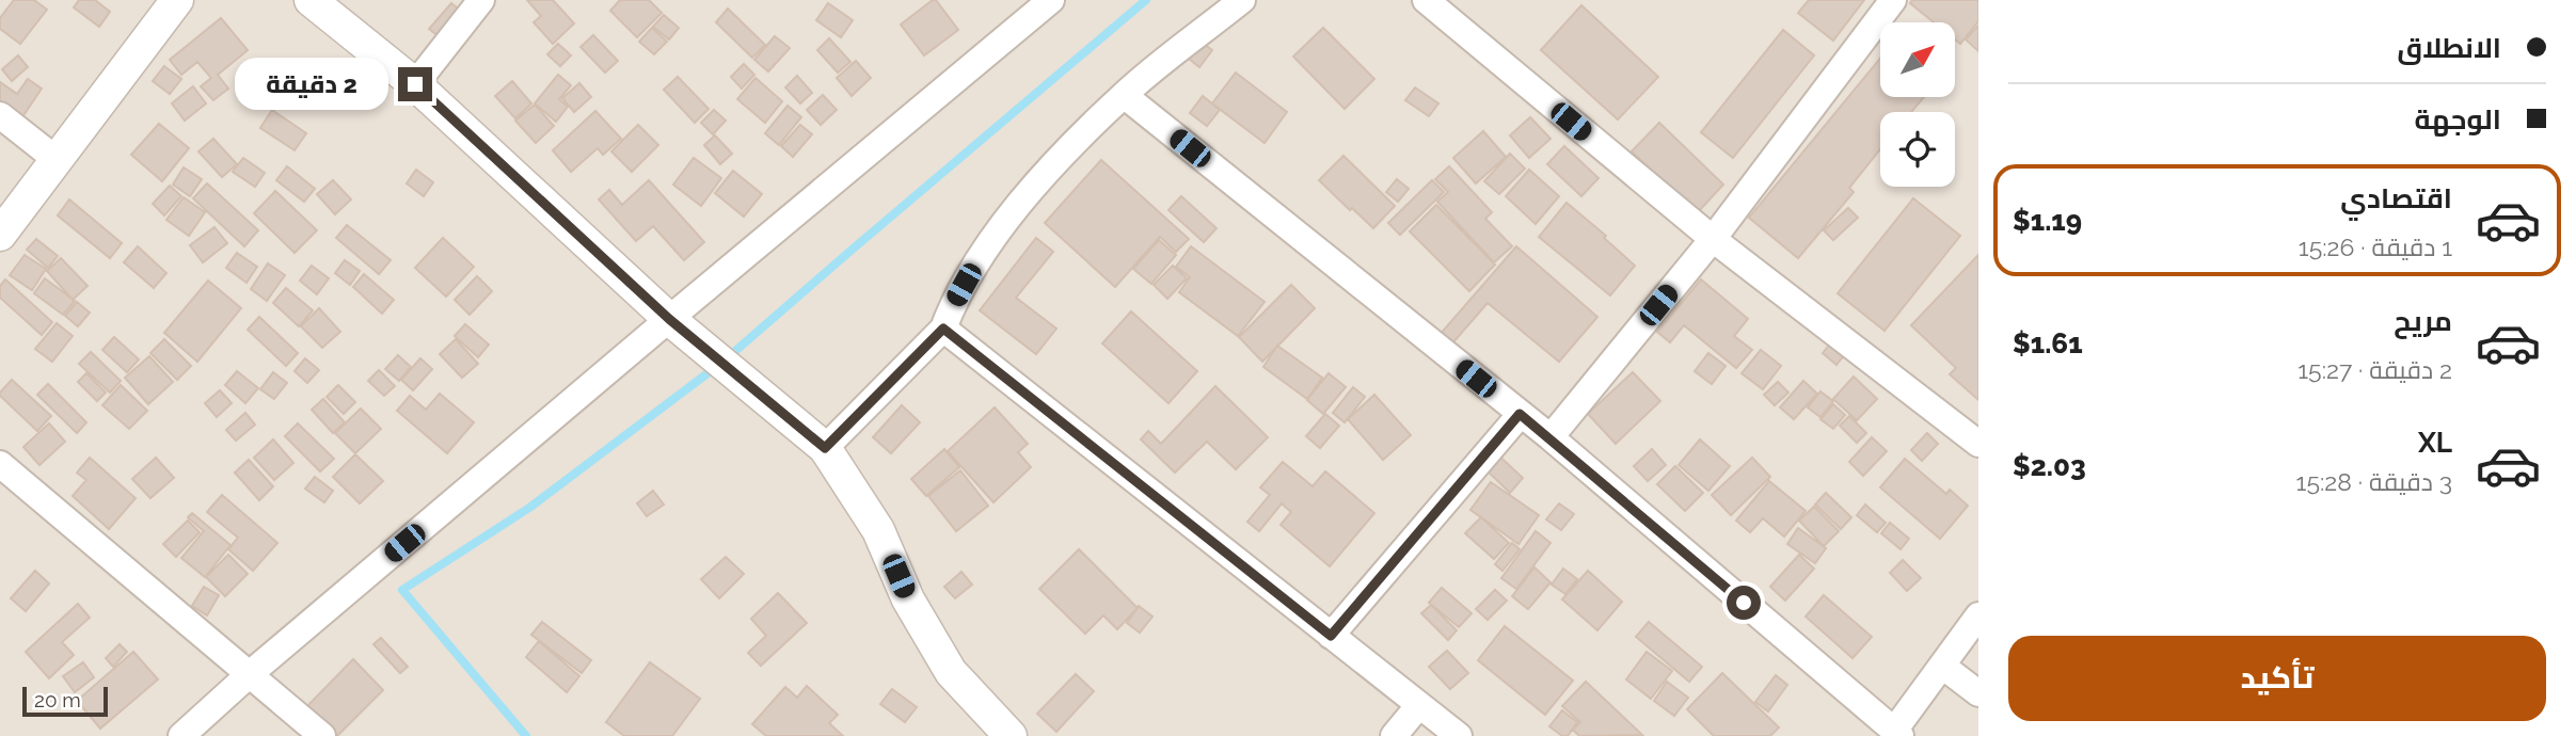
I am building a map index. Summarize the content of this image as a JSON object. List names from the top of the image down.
{
  "scale_bar": "20 m",
  "north": "top right",
  "page": {
    "banner": ["الانطلاق", "الوجهة"],
    "bubble": "2 دقيقة",
    "list": [
      {
        "name": "اقتصادي",
        "note": "1 دقيقة · 15:26",
        "value": "$1.19"
      },
      {
        "name": "مريح",
        "note": "2 دقيقة · 15:27",
        "value": "$1.61"
      },
      {
        "name": "XL",
        "note": "3 دقيقة · 15:28",
        "value": "$2.03"
      }
    ],
    "buttons": "تأكيد",
    "scale": "20 m"
  }
}
